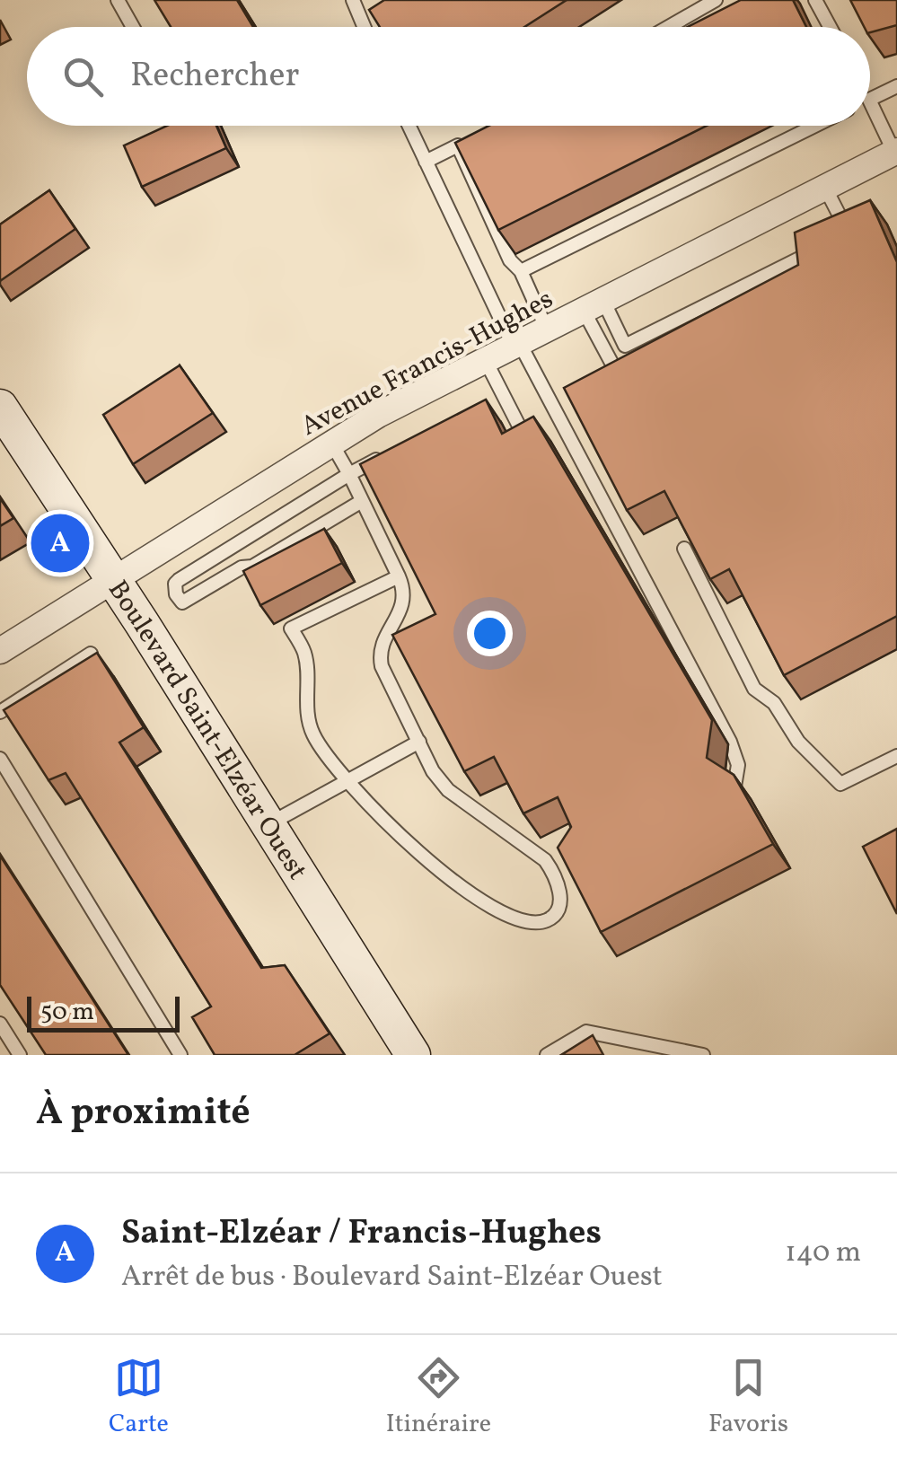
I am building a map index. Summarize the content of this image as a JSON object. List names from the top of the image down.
{
  "streets": {
    "street": ["Avenue Francis-Hughes", "Boulevard Saint-Elzéar Ouest"]
  },
  "crossings": [
    ["Avenue Francis-Hughes", "Boulevard Saint-Elzéar Ouest"]
  ],
  "scale_bar": "50 m",
  "page": {
    "search": "Rechercher",
    "pins": "A",
    "scale": "50 m",
    "heading": "À proximité",
    "list": [
      {
        "mark": "A",
        "name": "Saint-Elzéar / Francis-Hughes",
        "note": "Arrêt de bus · Boulevard Saint-Elzéar Ouest",
        "value": "140 m"
      }
    ],
    "nav": ["Carte", "Itinéraire", "Favoris"]
  }
}
